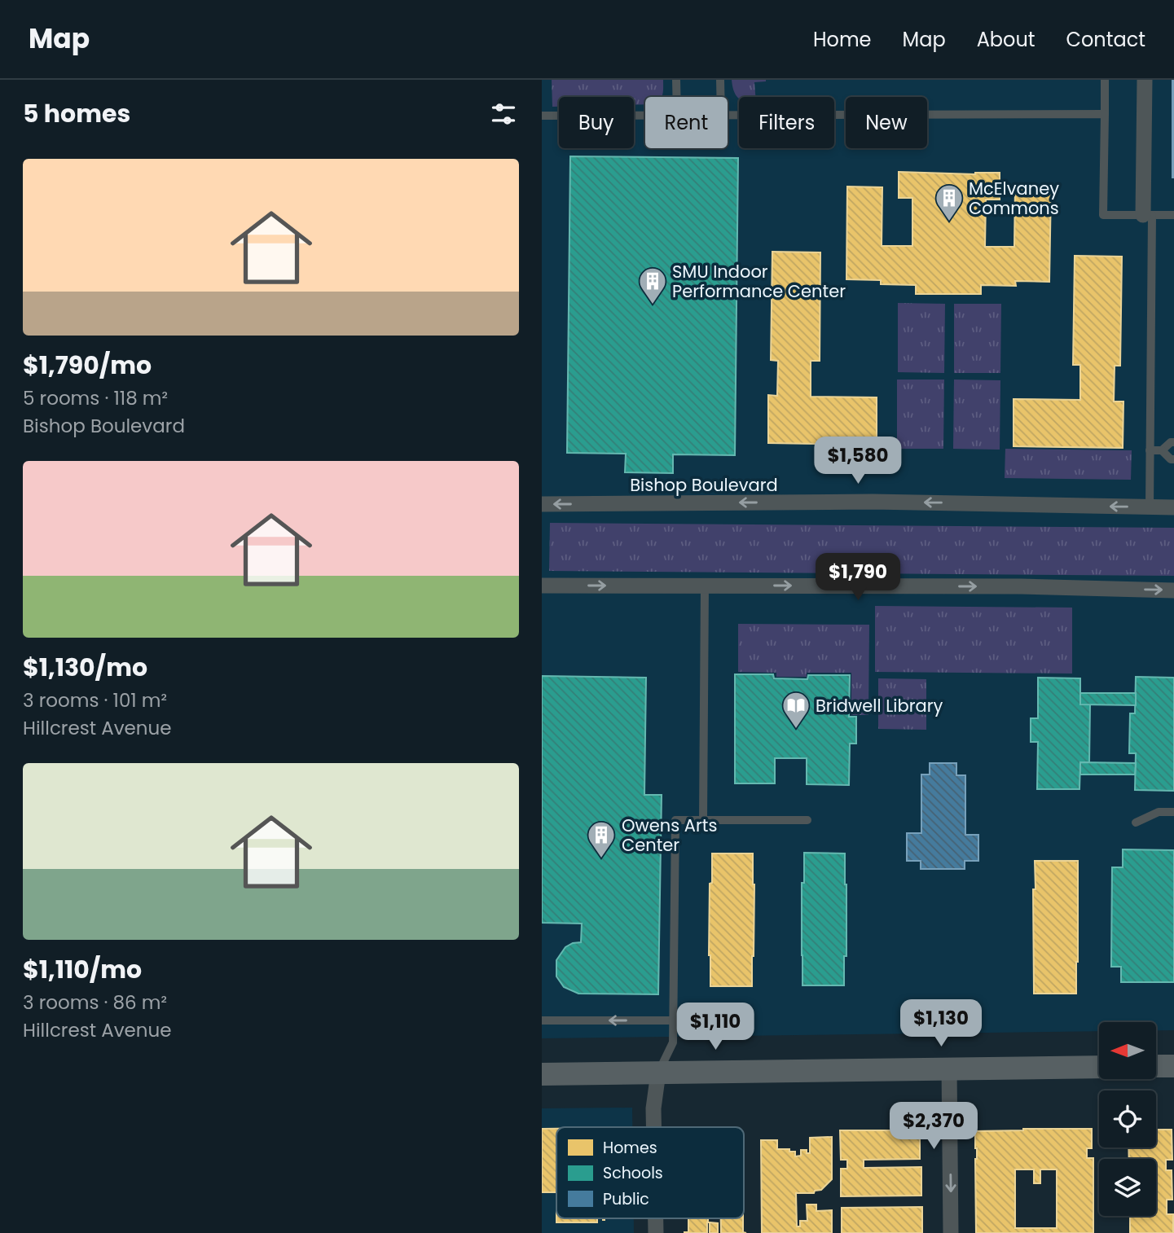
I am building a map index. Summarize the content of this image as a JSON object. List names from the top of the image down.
{
  "streets": {
    "street": ["Bishop Boulevard"]
  },
  "places": {
    "building": ["McElvaney Commons", "SMU Indoor Performance Center", "Owens Arts Center"],
    "library": ["Bridwell Library"]
  },
  "legend": ["Homes", "Schools", "Public"],
  "north": "left",
  "page": {
    "header": "Map",
    "nav": [
      "Home",
      "Map",
      "About",
      "Contact"
    ],
    "heading": "5 homes",
    "chip": [
      "Buy",
      "Rent",
      "Filters",
      "New"
    ],
    "list": [
      {
        "name": "$1,790/mo",
        "note": "5 rooms · 118 m² · Bishop Boulevard"
      },
      {
        "name": "$1,130/mo",
        "note": "3 rooms · 101 m² · Hillcrest Avenue"
      },
      {
        "name": "$1,110/mo",
        "note": "3 rooms · 86 m² · Hillcrest Avenue"
      }
    ],
    "price": [
      "$1,580",
      "$1,790",
      "$1,130",
      "$1,110",
      "$2,370"
    ]
  }
}
